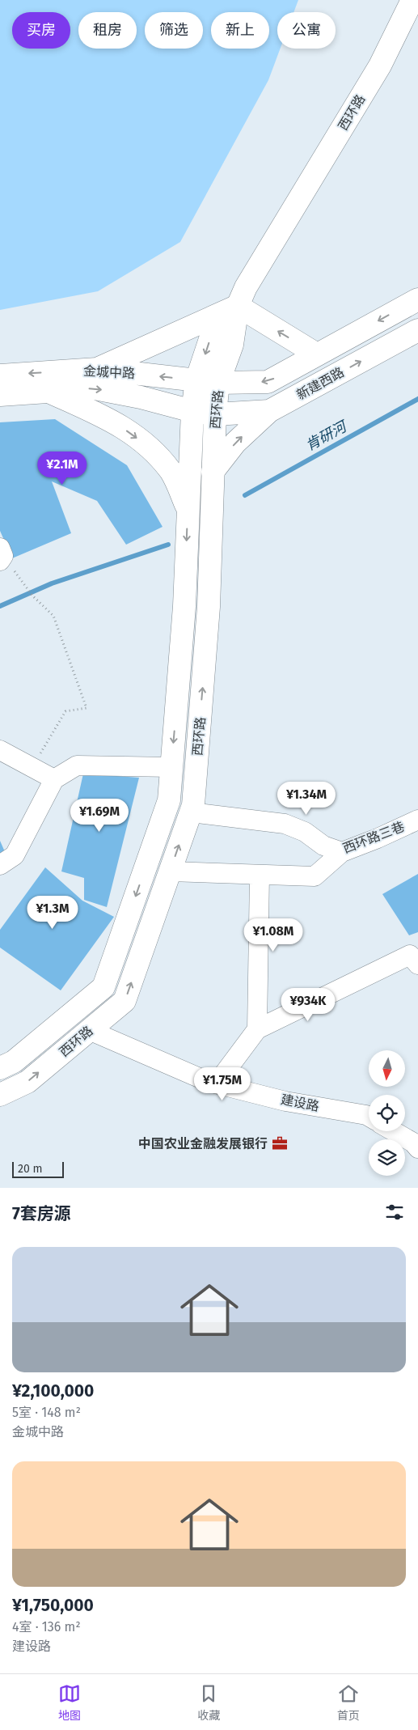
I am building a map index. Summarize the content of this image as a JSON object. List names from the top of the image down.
{
  "streets": {
    "main road": ["西环路", "金城中路", "新建西路"],
    "street": ["西环路三巷", "建设路"]
  },
  "crossings": [
    ["西环路", "金城中路"],
    ["西环路", "新建西路"],
    ["西环路", "西环路三巷"],
    ["西环路", "建设路"],
    ["金城中路", "新建西路"]
  ],
  "water": ["肯研河"],
  "places": {
    "office": ["中国农业金融发展银行"]
  },
  "scale_bar": "20 m",
  "north": "bottom",
  "page": {
    "chip": [
      "买房",
      "租房",
      "筛选",
      "新上",
      "公寓"
    ],
    "price": [
      "¥2.1M",
      "¥1.34M",
      "¥1.69M",
      "¥1.3M",
      "¥1.08M",
      "¥934K",
      "¥1.75M"
    ],
    "scale": "20 m",
    "heading": "7套房源",
    "list": [
      {
        "name": "¥2,100,000",
        "note": "5室 · 148 m² · 金城中路"
      },
      {
        "name": "¥1,750,000",
        "note": "4室 · 136 m² · 建设路"
      }
    ],
    "tabs": ["地图", "收藏", "首页"]
  }
}
